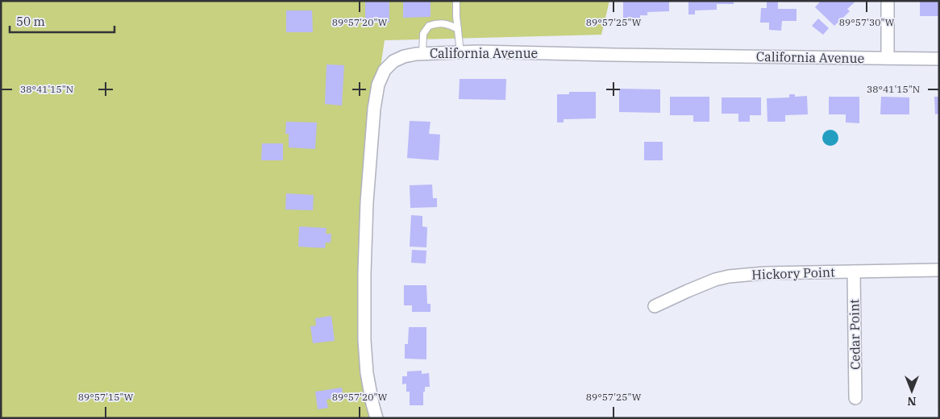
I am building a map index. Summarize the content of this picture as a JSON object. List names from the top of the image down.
{
  "streets": {
    "street": ["California Avenue", "Hickory Point", "Cedar Point"]
  },
  "crossings": [
    ["Hickory Point", "Cedar Point"]
  ],
  "scale_bar": "50 m",
  "north": "bottom",
  "coordinates": [
    "89°57'20\"W",
    "89°57'25\"W",
    "89°57'30\"W",
    "38°41'15\"N",
    "89°57'15\"W"
  ]
}
